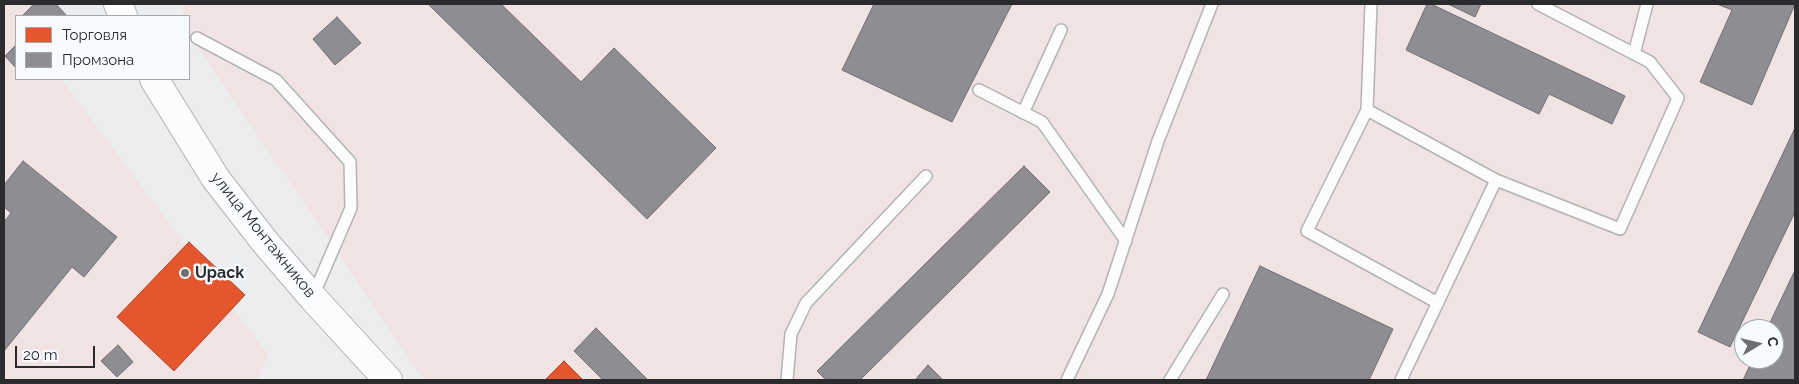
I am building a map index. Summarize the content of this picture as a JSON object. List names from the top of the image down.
{
  "streets": {
    "main road": ["улица Монтажников"]
  },
  "places": ["Upack"],
  "legend": ["Торговля", "Промзона"],
  "scale_bar": "20 m",
  "north": "right"
}
